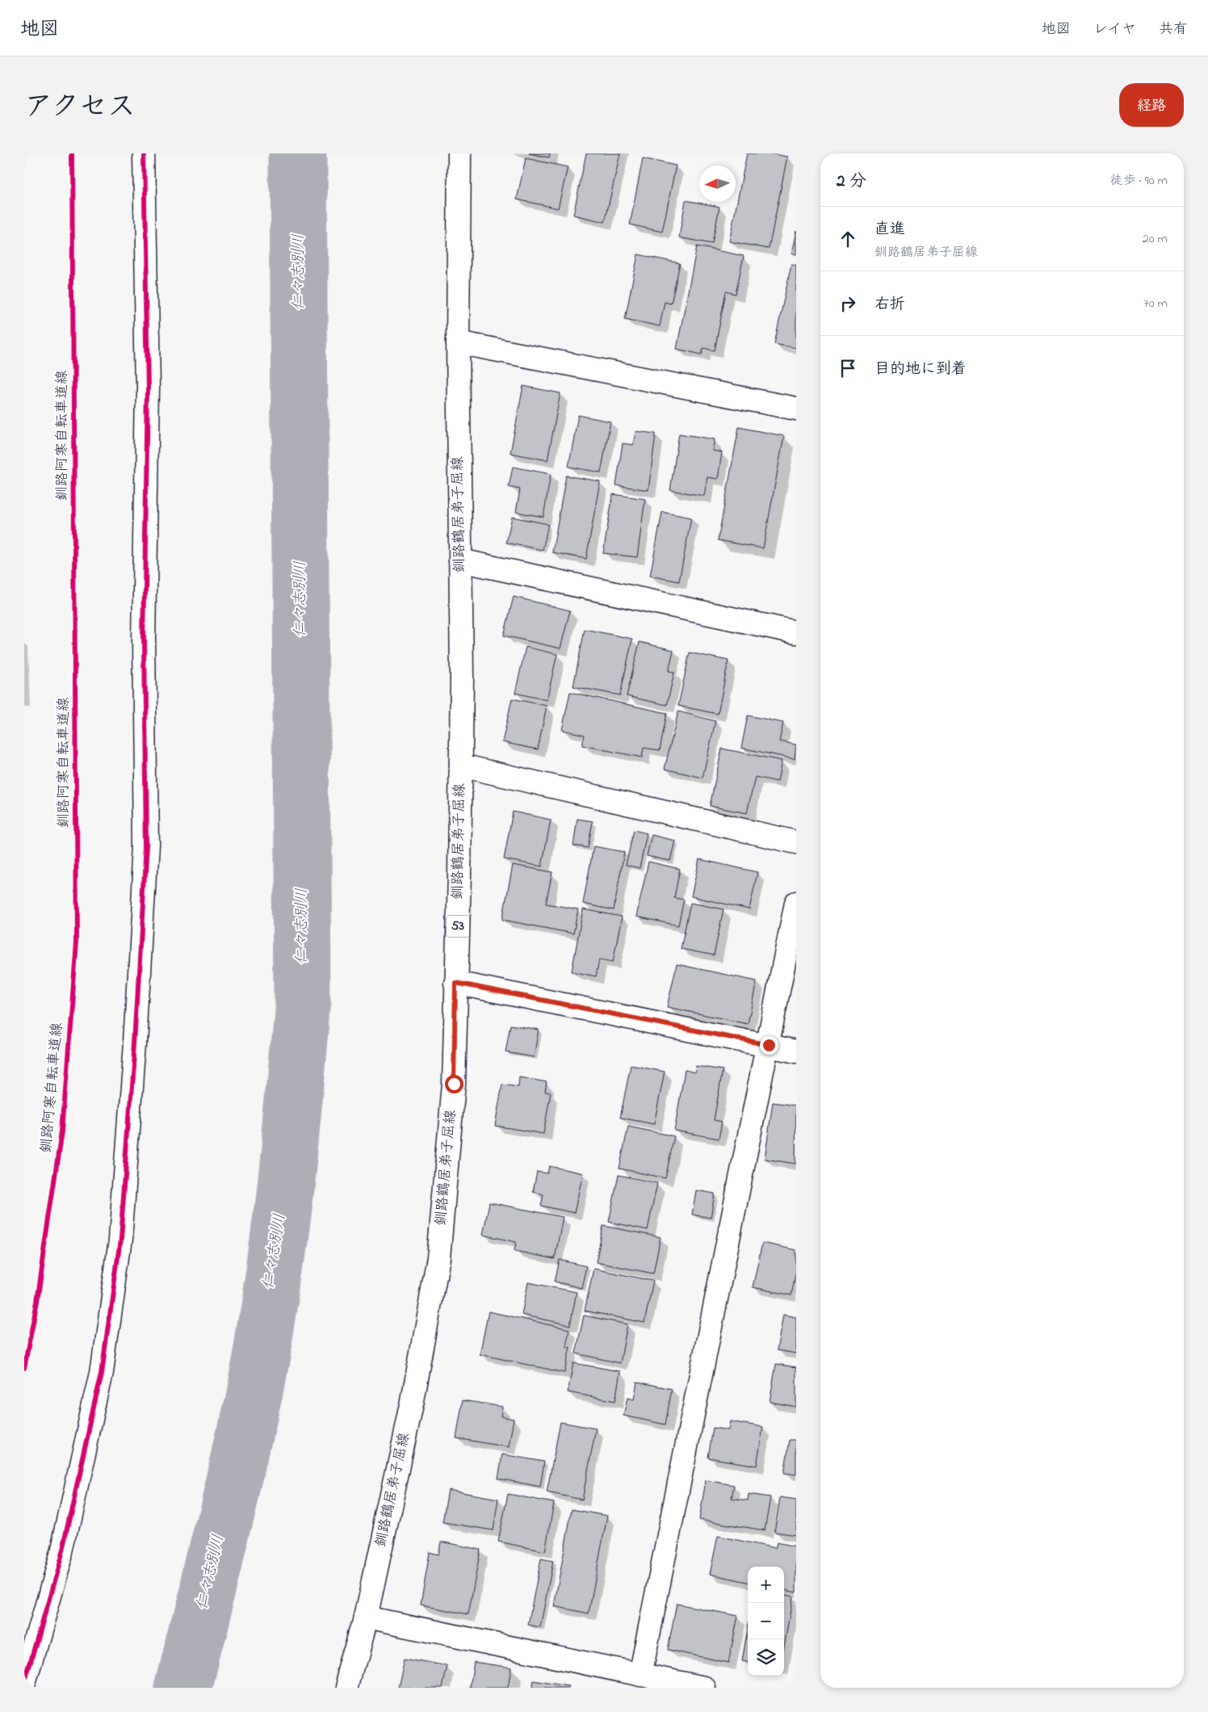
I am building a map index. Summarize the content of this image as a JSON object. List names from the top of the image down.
{
  "streets": {
    "street": ["釧路鶴居弟子屈線", "53"],
    "cycle path": ["釧路阿寒自転車道線"]
  },
  "water": ["仁々志別川"],
  "north": "left",
  "page": {
    "header": "地図",
    "nav": ["地図", "レイヤ", "共有"],
    "title": "アクセス",
    "buttons": "経路",
    "heading": ["2 分", "徒歩 · 90 m"],
    "list": [
      ["直進", "釧路鶴居弟子屈線", "20 m"],
      ["右折", "70 m"],
      "目的地に到着"
    ],
    "map_buttons": ["+", "−"]
  }
}
